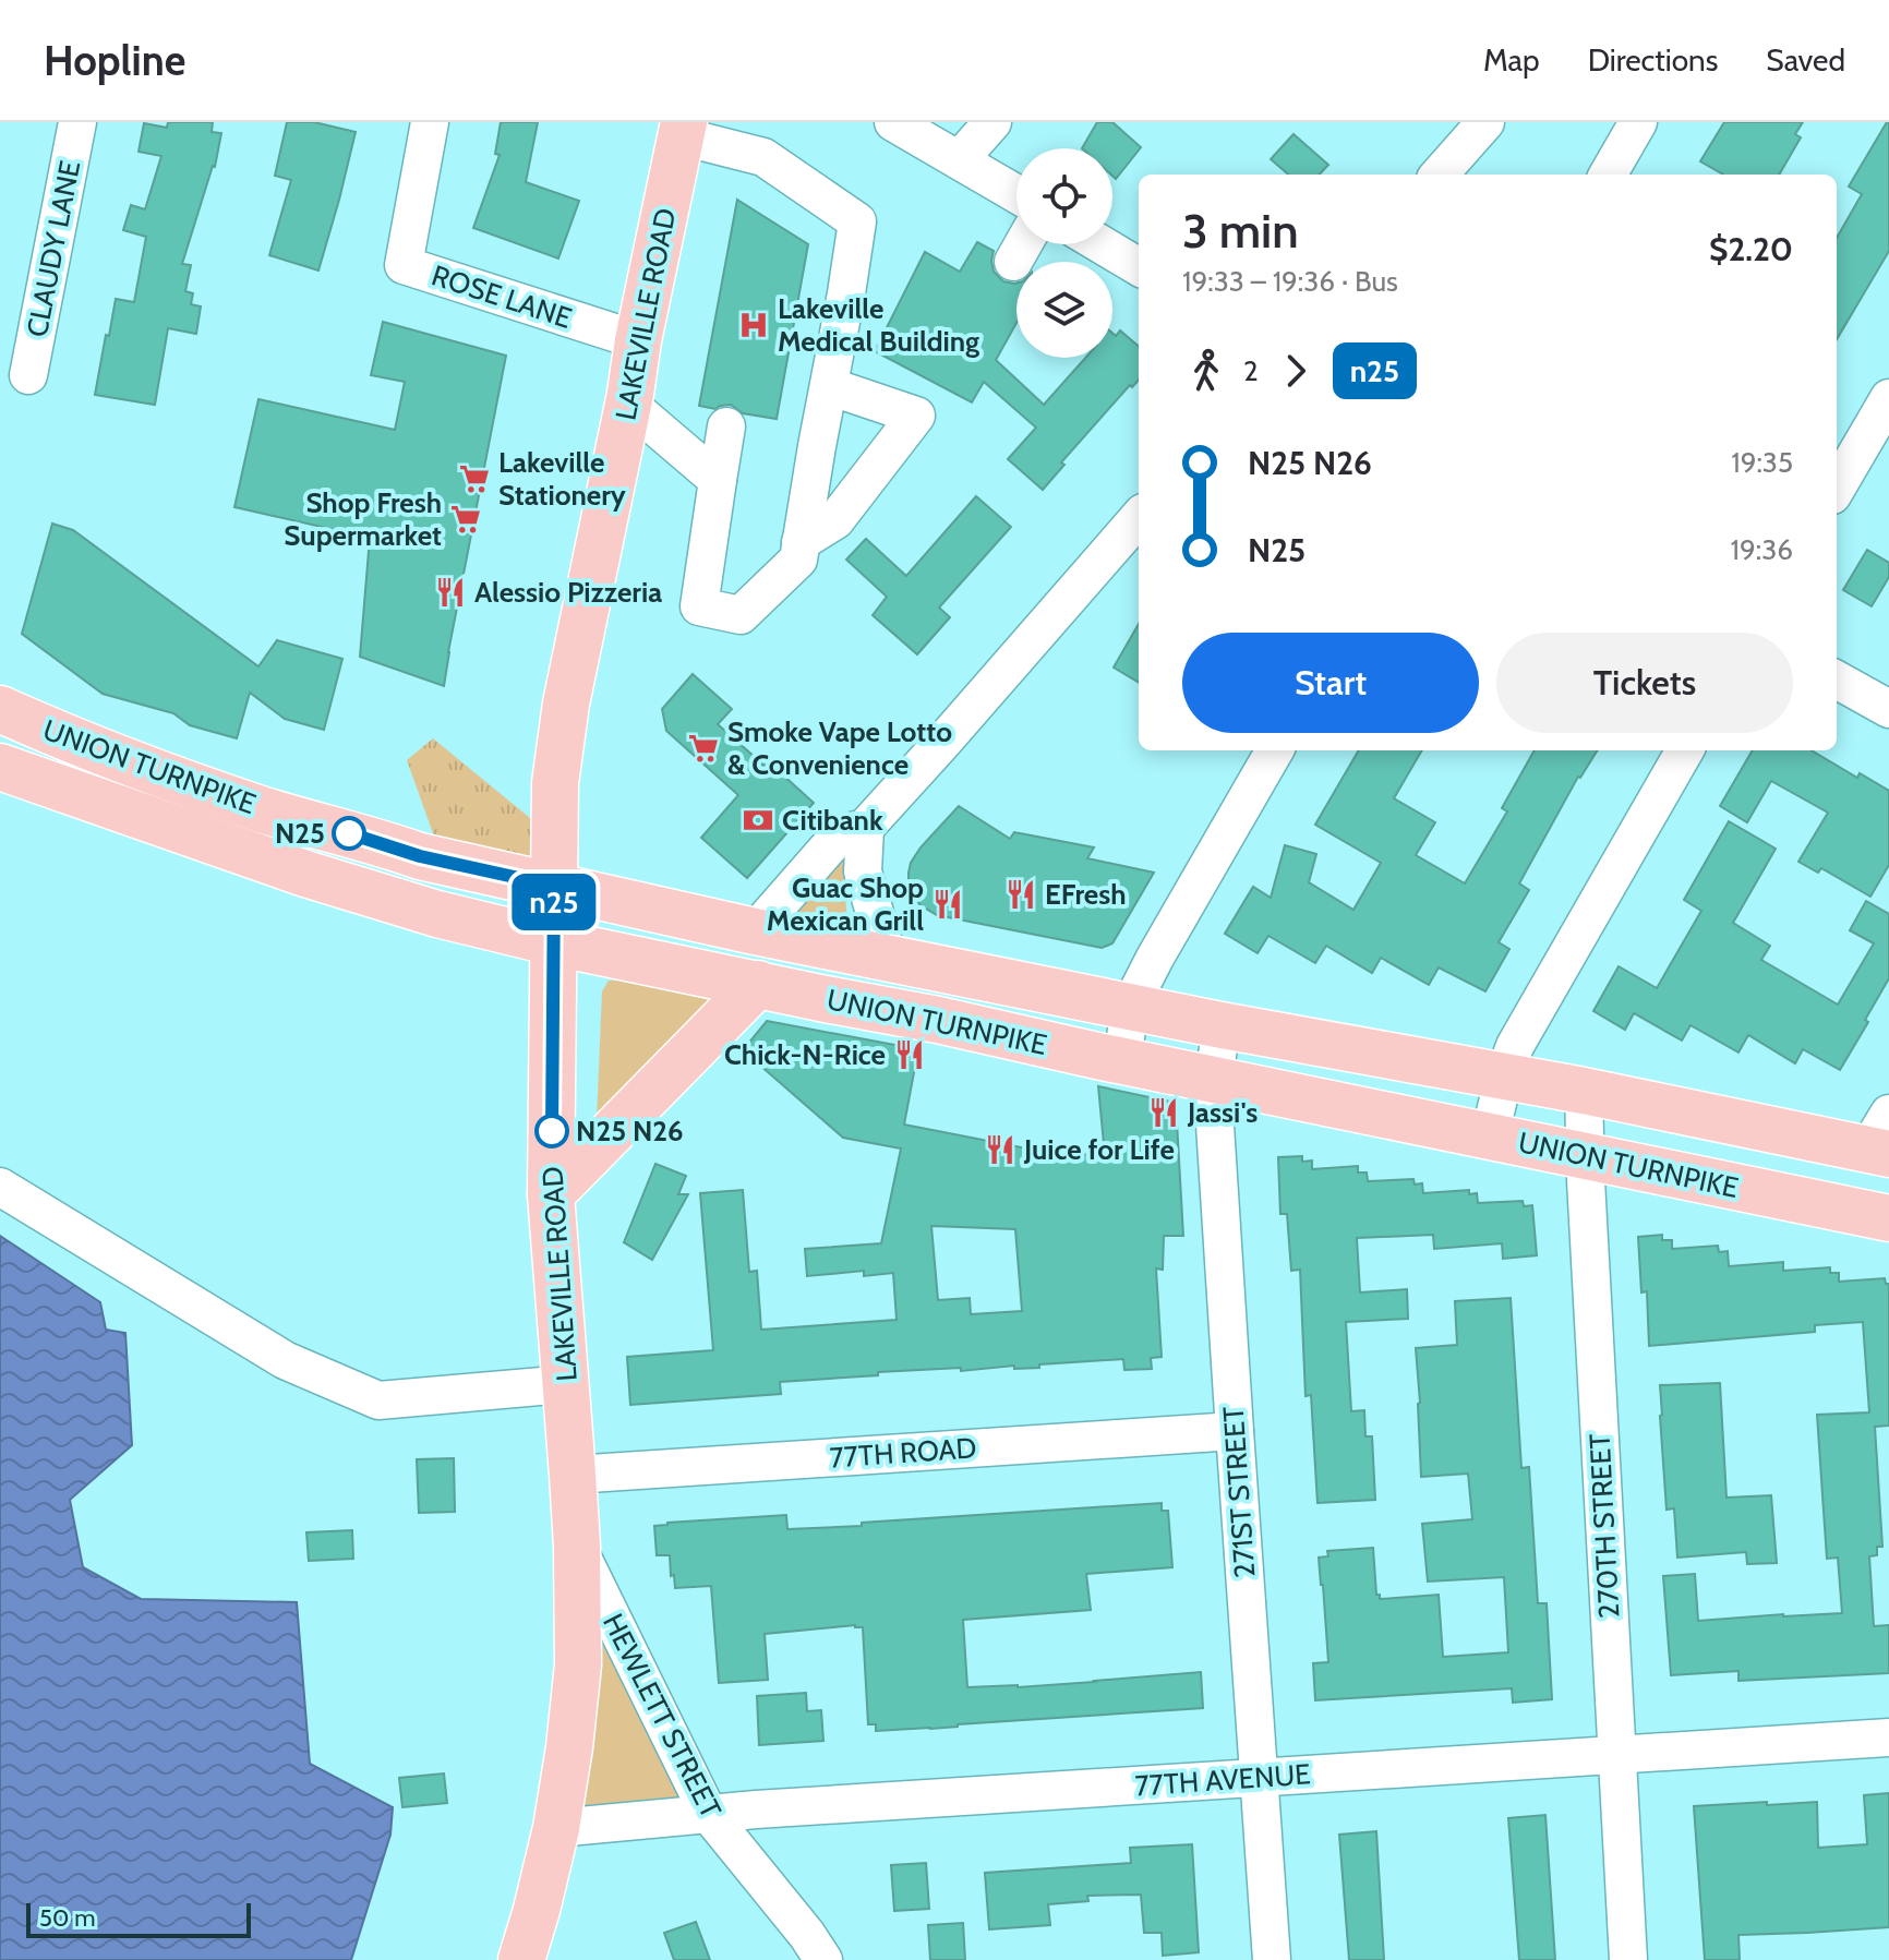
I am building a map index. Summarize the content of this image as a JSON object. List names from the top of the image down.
{
  "streets": {
    "main road": ["LAKEVILLE ROAD", "UNION TURNPIKE"],
    "street": [
      "CLAUDY LANE",
      "ROSE LANE",
      "77TH ROAD",
      "271ST STREET",
      "270TH STREET",
      "HEWLETT STREET",
      "77TH AVENUE"
    ]
  },
  "crossings": [
    ["ROSE LANE", "LAKEVILLE ROAD"],
    ["LAKEVILLE ROAD", "UNION TURNPIKE"],
    ["LAKEVILLE ROAD", "77TH ROAD"],
    ["LAKEVILLE ROAD", "HEWLETT STREET"],
    ["LAKEVILLE ROAD", "77TH AVENUE"],
    ["UNION TURNPIKE", "271ST STREET"],
    ["UNION TURNPIKE", "270TH STREET"],
    ["77TH ROAD", "271ST STREET"],
    ["271ST STREET", "77TH AVENUE"],
    ["270TH STREET", "77TH AVENUE"],
    ["HEWLETT STREET", "77TH AVENUE"]
  ],
  "places": {
    "hospital": ["Lakeville Medical Building"],
    "supermarket": ["Lakeville Stationery", "Shop Fresh Supermarket", "Smoke Vape Lotto & Convenience"],
    "restaurant": [
      "Alessio Pizzeria",
      "EFresh",
      "Guac Shop Mexican Grill",
      "Chick-N-Rice",
      "Jassi's",
      "Juice for Life"
    ],
    "bank": ["Citibank"],
    "other": ["N25", "N25 N26"]
  },
  "lines": ["bus line n25"],
  "scale_bar": "50 m",
  "page": {
    "header": "Hopline",
    "nav": ["Map", "Directions", "Saved"],
    "on_map": "n25",
    "heading": ["3 min", "19:33 – 19:36 · Bus", "$2.20"],
    "legs": ["2", "n25"],
    "list": [
      {
        "name": "N25 N26",
        "value": "19:35"
      },
      {
        "name": "N25",
        "value": "19:36"
      }
    ],
    "buttons": ["Start", "Tickets"],
    "scale": "50 m"
  }
}
